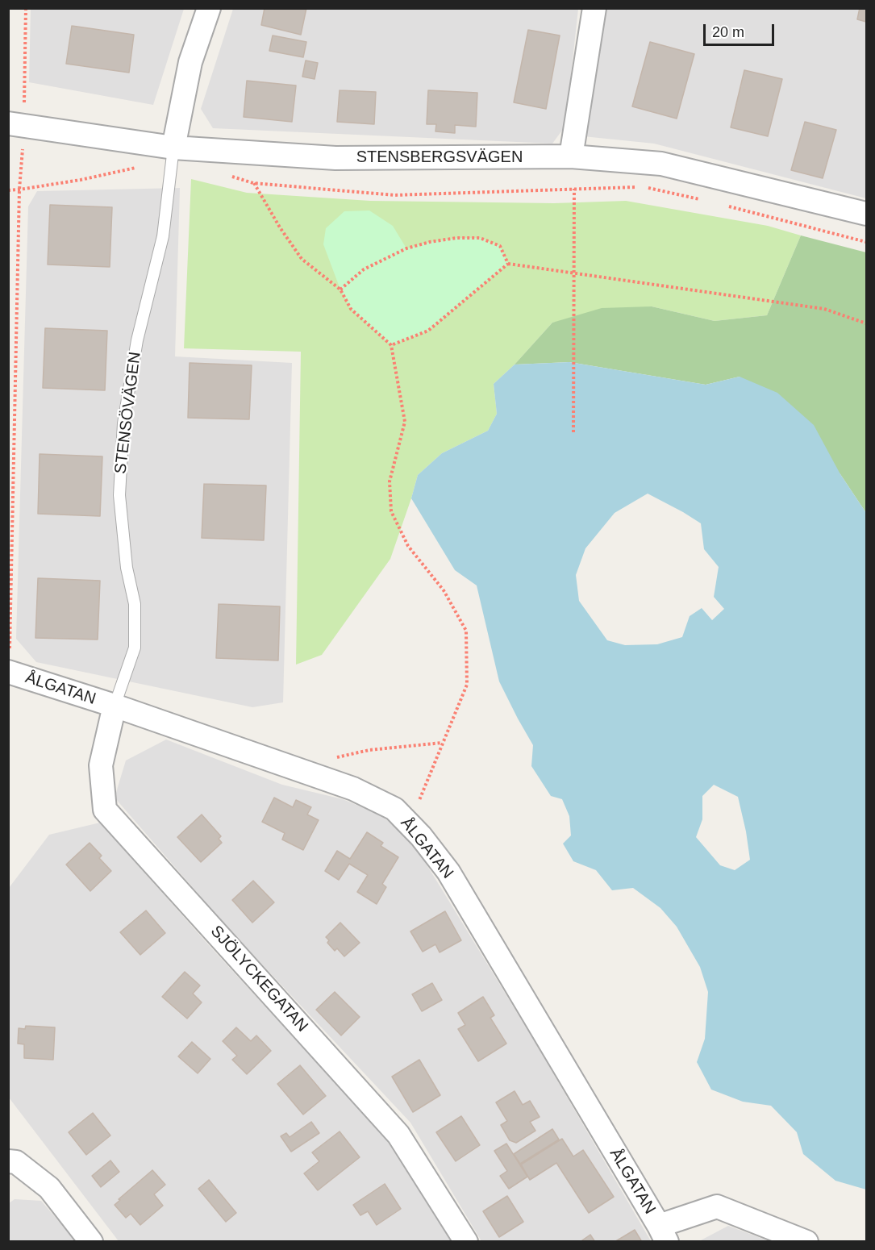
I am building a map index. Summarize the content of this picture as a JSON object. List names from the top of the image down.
{
  "streets": {
    "street": ["STENSBERGSVÄGEN", "ÅLGATAN", "SJÖLYCKEGATAN"],
    "lane": ["STENSÖVÄGEN"]
  },
  "crossings": [
    ["STENSBERGSVÄGEN", "STENSÖVÄGEN"],
    ["STENSÖVÄGEN", "ÅLGATAN"],
    ["STENSÖVÄGEN", "SJÖLYCKEGATAN"],
    ["ÅLGATAN", "SJÖLYCKEGATAN"]
  ],
  "scale_bar": "20 m"
}
